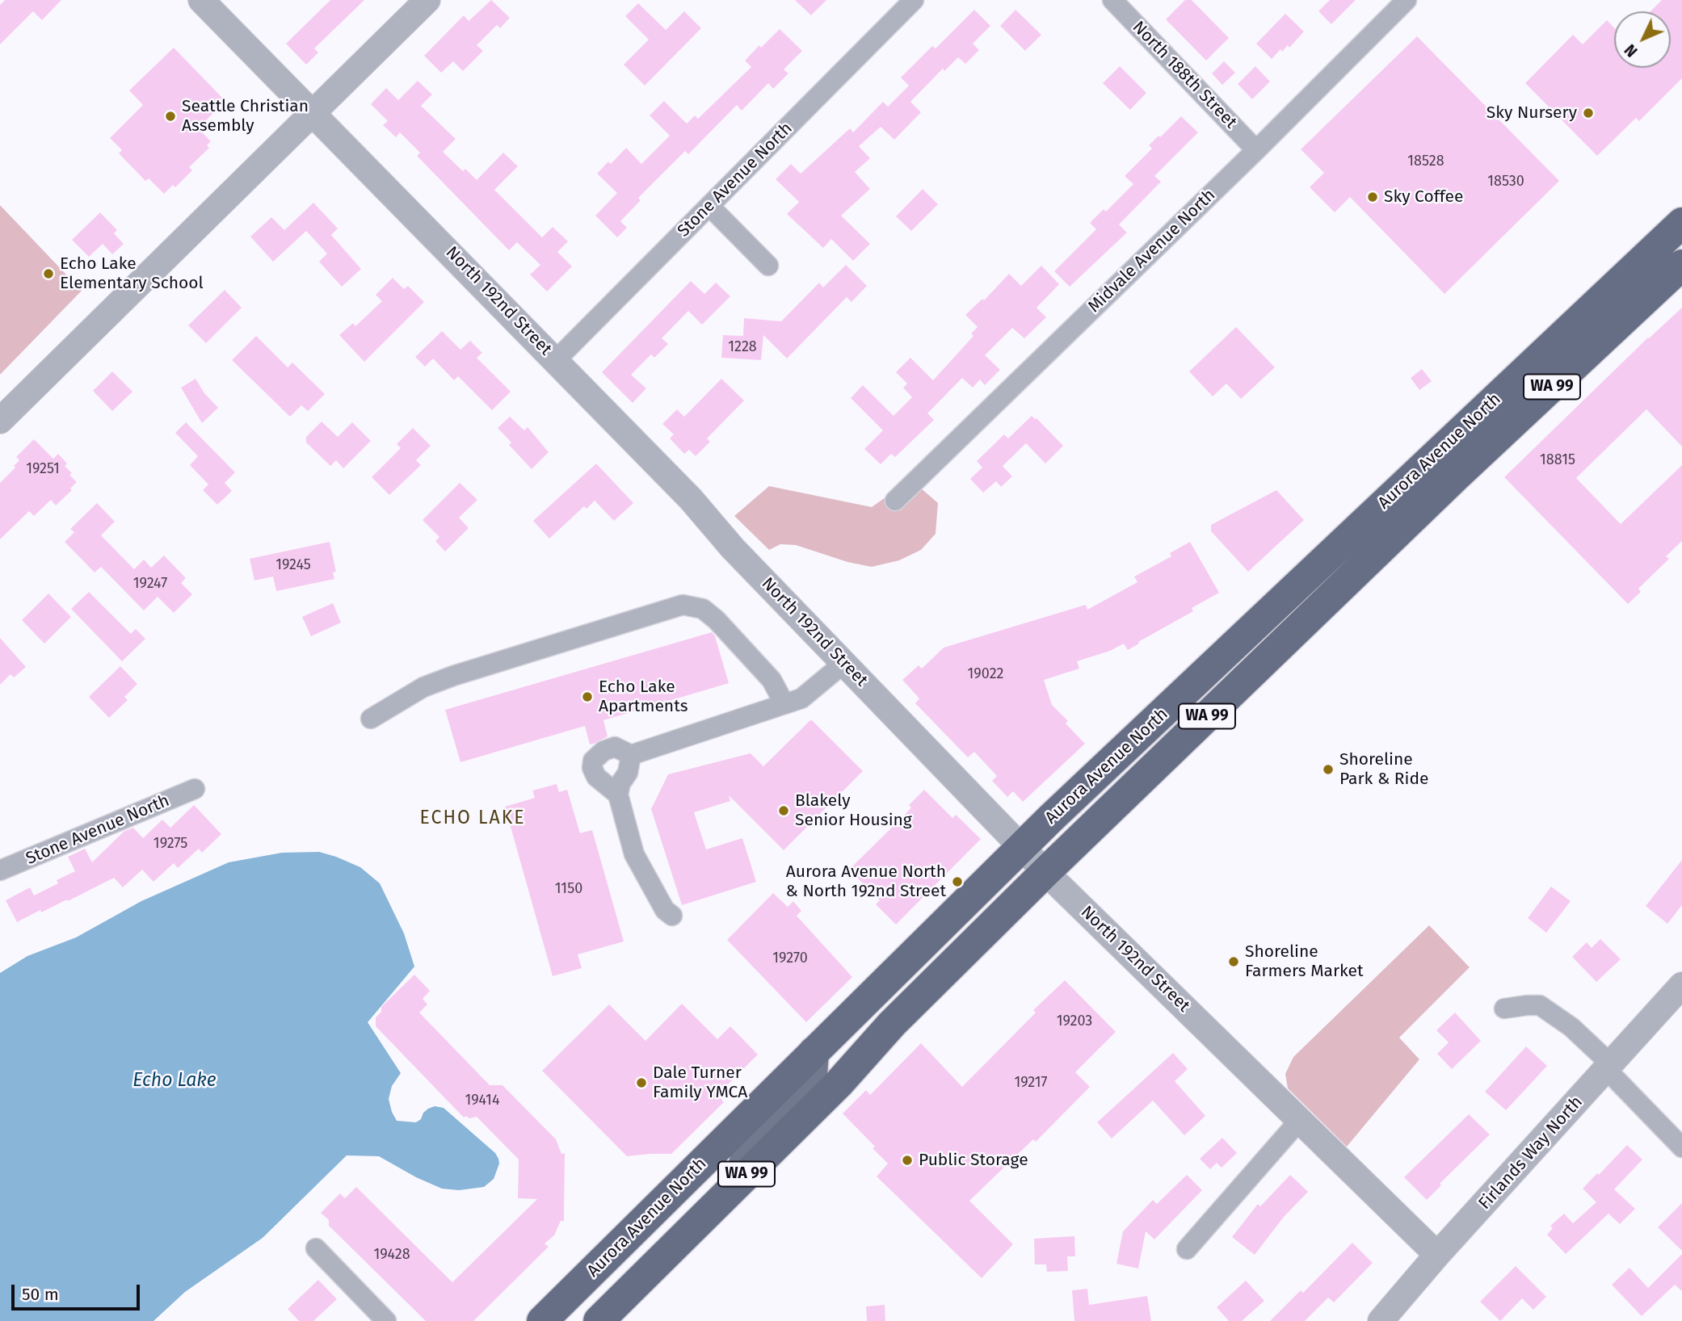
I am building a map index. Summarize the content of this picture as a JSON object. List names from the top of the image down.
{
  "streets": {
    "highway": ["WA 99", "Aurora Avenue North"],
    "street": [
      "North 188th Street",
      "Stone Avenue North",
      "Midvale Avenue North",
      "North 192nd Street",
      "Firlands Way North"
    ]
  },
  "crossings": [
    ["North 188th Street", "Midvale Avenue North"],
    ["Stone Avenue North", "North 192nd Street"],
    ["North 192nd Street", "Aurora Avenue North"],
    ["North 192nd Street", "Firlands Way North"]
  ],
  "districts": ["ECHO LAKE"],
  "water": ["Echo Lake"],
  "places": [
    "Sky Nursery",
    "Seattle Christian Assembly",
    "Sky Coffee",
    "Echo Lake Elementary School",
    "Echo Lake Apartments",
    "Shoreline Park & Ride",
    "Blakely Senior Housing",
    "Aurora Avenue North & North 192nd Street",
    "Shoreline Farmers Market",
    "Dale Turner Family YMCA",
    "Public Storage"
  ],
  "house_numbers": [
    "18528",
    "18530",
    "1228",
    "18815",
    "19251",
    "19245",
    "19247",
    "19022",
    "19275",
    "1150",
    "19270",
    "19203",
    "19217",
    "19414",
    "19428"
  ],
  "scale_bar": "50 m",
  "north": "bottom left"
}
